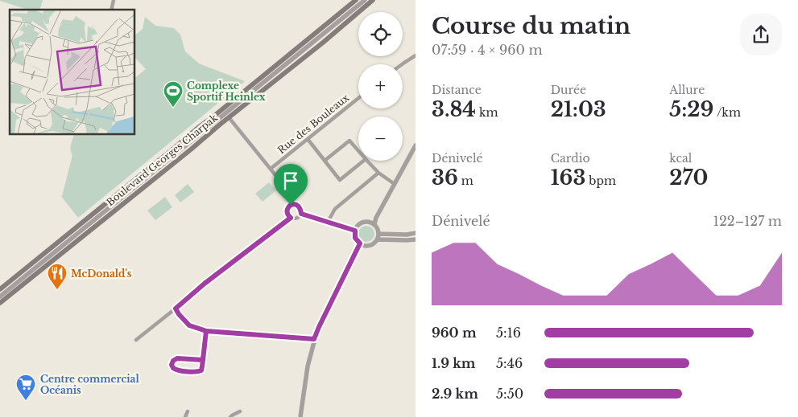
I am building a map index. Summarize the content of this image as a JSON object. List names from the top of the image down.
{
  "streets": {
    "main road": ["Boulevard Georges Charpak"],
    "street": ["Rue des Bouleaux"]
  },
  "places": {
    "sports": ["Complexe Sportif Heinlex"],
    "restaurant": ["McDonald's"],
    "supermarket": ["Centre commercial Océanis"]
  },
  "page": {
    "heading": ["Course du matin", "07:59 · 4 × 960 m"],
    "map_buttons": ["+", "−"],
    "stats": [
      ["Distance", "3.84 km"],
      ["Durée", "21:03"],
      ["Allure", "5:29 /km"],
      ["Dénivelé", "36 m"],
      ["Cardio", "163 bpm"],
      ["kcal", "270"]
    ],
    "chart": ["Dénivelé", "122–127 m"],
    "list": [
      {
        "name": "960 m",
        "note": "5:16"
      },
      {
        "name": "1.9 km",
        "note": "5:46"
      },
      {
        "name": "2.9 km",
        "note": "5:50"
      }
    ]
  }
}
